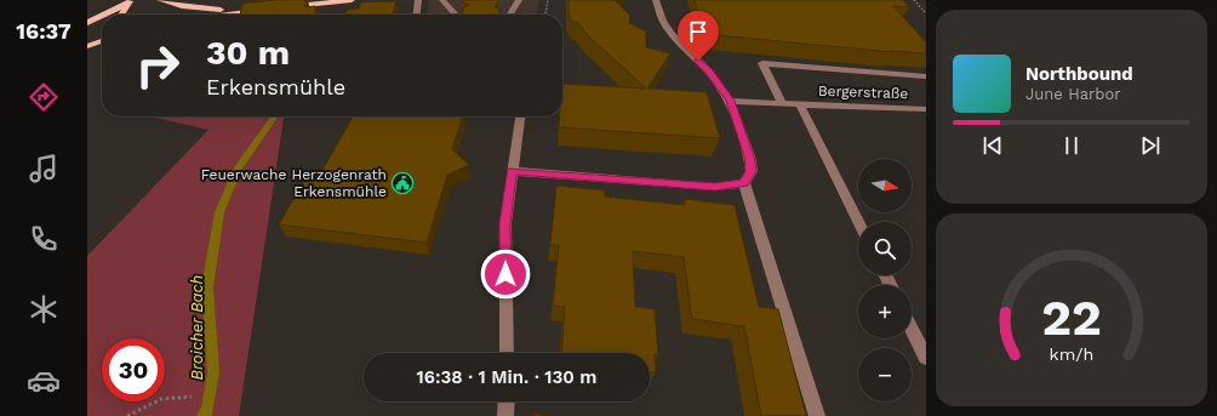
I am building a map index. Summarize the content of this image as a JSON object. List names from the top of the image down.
{
  "streets": {
    "street": ["Bergerstraße"]
  },
  "water": ["Broicher Bach"],
  "places": {
    "public building": ["Feuerwache Herzogenrath Erkensmühle"]
  },
  "north": "right",
  "page": {
    "tabs": "16:37",
    "turn": ["30 m", "Erkensmühle"],
    "song": ["Northbound", "June Harbor"],
    "map_buttons": ["+", "−"],
    "limit": "30",
    "trip": "16:38 · 1 Min. · 130 m",
    "gauge": ["22", "km/h"]
  }
}
